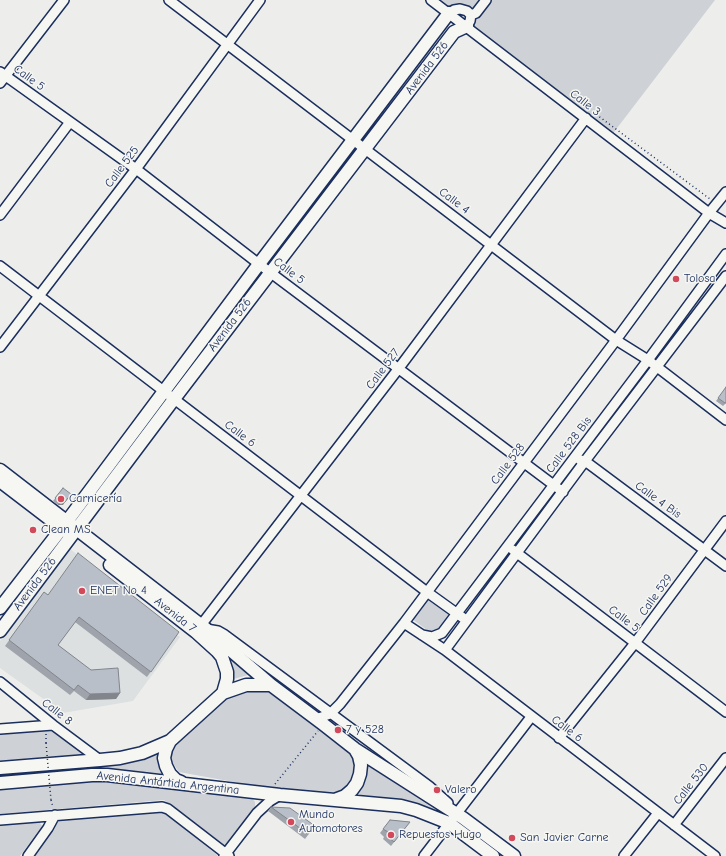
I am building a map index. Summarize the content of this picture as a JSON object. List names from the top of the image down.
{
  "streets": {
    "main road": ["Avenida 526", "Avenida 7", "Avenida Antártida Argentina"],
    "street": [
      "Calle 5",
      "Calle 3",
      "Calle 525",
      "Calle 4",
      "Calle 527",
      "Calle 6",
      "Calle 528 Bis",
      "Calle 528",
      "Calle 4 Bis",
      "Calle 529",
      "Calle 8",
      "Calle 530"
    ]
  },
  "crossings": [
    ["Avenida 526", "Calle 5"],
    ["Avenida 526", "Calle 3"],
    ["Avenida 526", "Calle 4"],
    ["Avenida 526", "Calle 6"],
    ["Avenida 526", "Avenida 7"],
    ["Calle 5", "Calle 525"],
    ["Calle 5", "Calle 527"],
    ["Calle 5", "Calle 528 Bis"],
    ["Calle 5", "Calle 528"],
    ["Calle 5", "Calle 529"],
    ["Calle 3", "Calle 527"],
    ["Calle 3", "Calle 528"],
    ["Calle 525", "Calle 4"],
    ["Calle 525", "Calle 6"],
    ["Calle 4", "Calle 527"],
    ["Calle 4", "Calle 528 Bis"],
    ["Calle 4", "Calle 528"],
    ["Calle 527", "Calle 6"],
    ["Calle 527", "Avenida 7"],
    ["Calle 6", "Calle 528 Bis"],
    ["Calle 6", "Calle 528"],
    ["Calle 6", "Calle 529"],
    ["Calle 6", "Calle 530"],
    ["Calle 528 Bis", "Calle 4 Bis"],
    ["Calle 528", "Avenida 7"],
    ["Calle 4 Bis", "Calle 529"],
    ["Avenida 7", "Avenida Antártida Argentina"],
    ["Calle 8", "Avenida Antártida Argentina"]
  ],
  "places": [
    "Tolosa",
    "Carnicería",
    "Clean MS",
    "ENET No 4",
    "7 y 528",
    "Valero",
    "Mundo Automotores",
    "Repuestos Hugo",
    "San Javier Carne"
  ]
}
